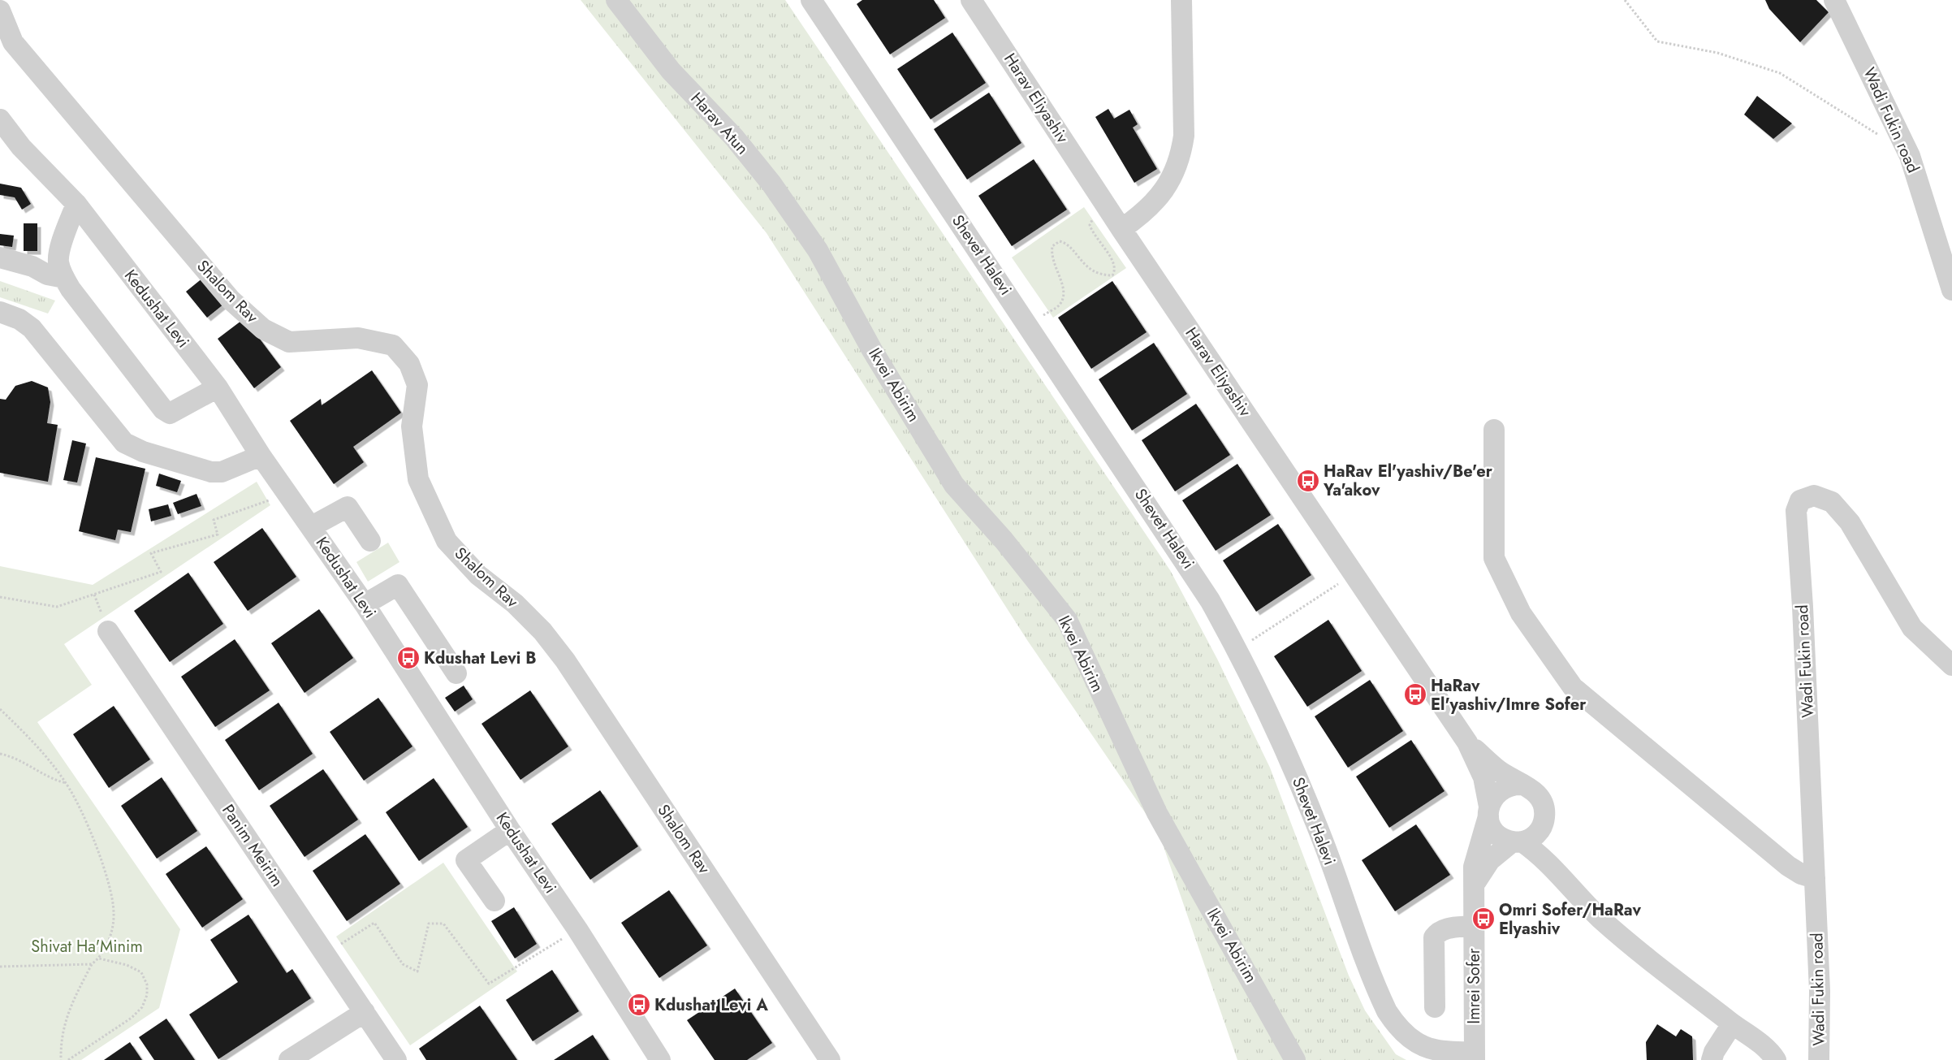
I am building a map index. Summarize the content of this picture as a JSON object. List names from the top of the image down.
{
  "streets": {
    "street": [
      "Harav Eliyashiv",
      "Wadi Fukin road",
      "Harav Atun",
      "Shevet Halevi",
      "Shalom Rav",
      "Kedushat Levi",
      "Ikvei Abirim",
      "Panim Meirim",
      "Imrei Sofer"
    ]
  },
  "crossings": [
    ["Harav Atun", "Ikvei Abirim"],
    ["Shevet Halevi", "Imrei Sofer"]
  ],
  "parks": ["Shivat Ha'Minim"],
  "places": {
    "bus stop": [
      "HaRav El'yashiv/Be'er Ya'akov",
      "Kdushat Levi B",
      "HaRav El'yashiv/Imre Sofer",
      "Omri Sofer/HaRav Elyashiv",
      "Kdushat Levi A"
    ]
  }
}
